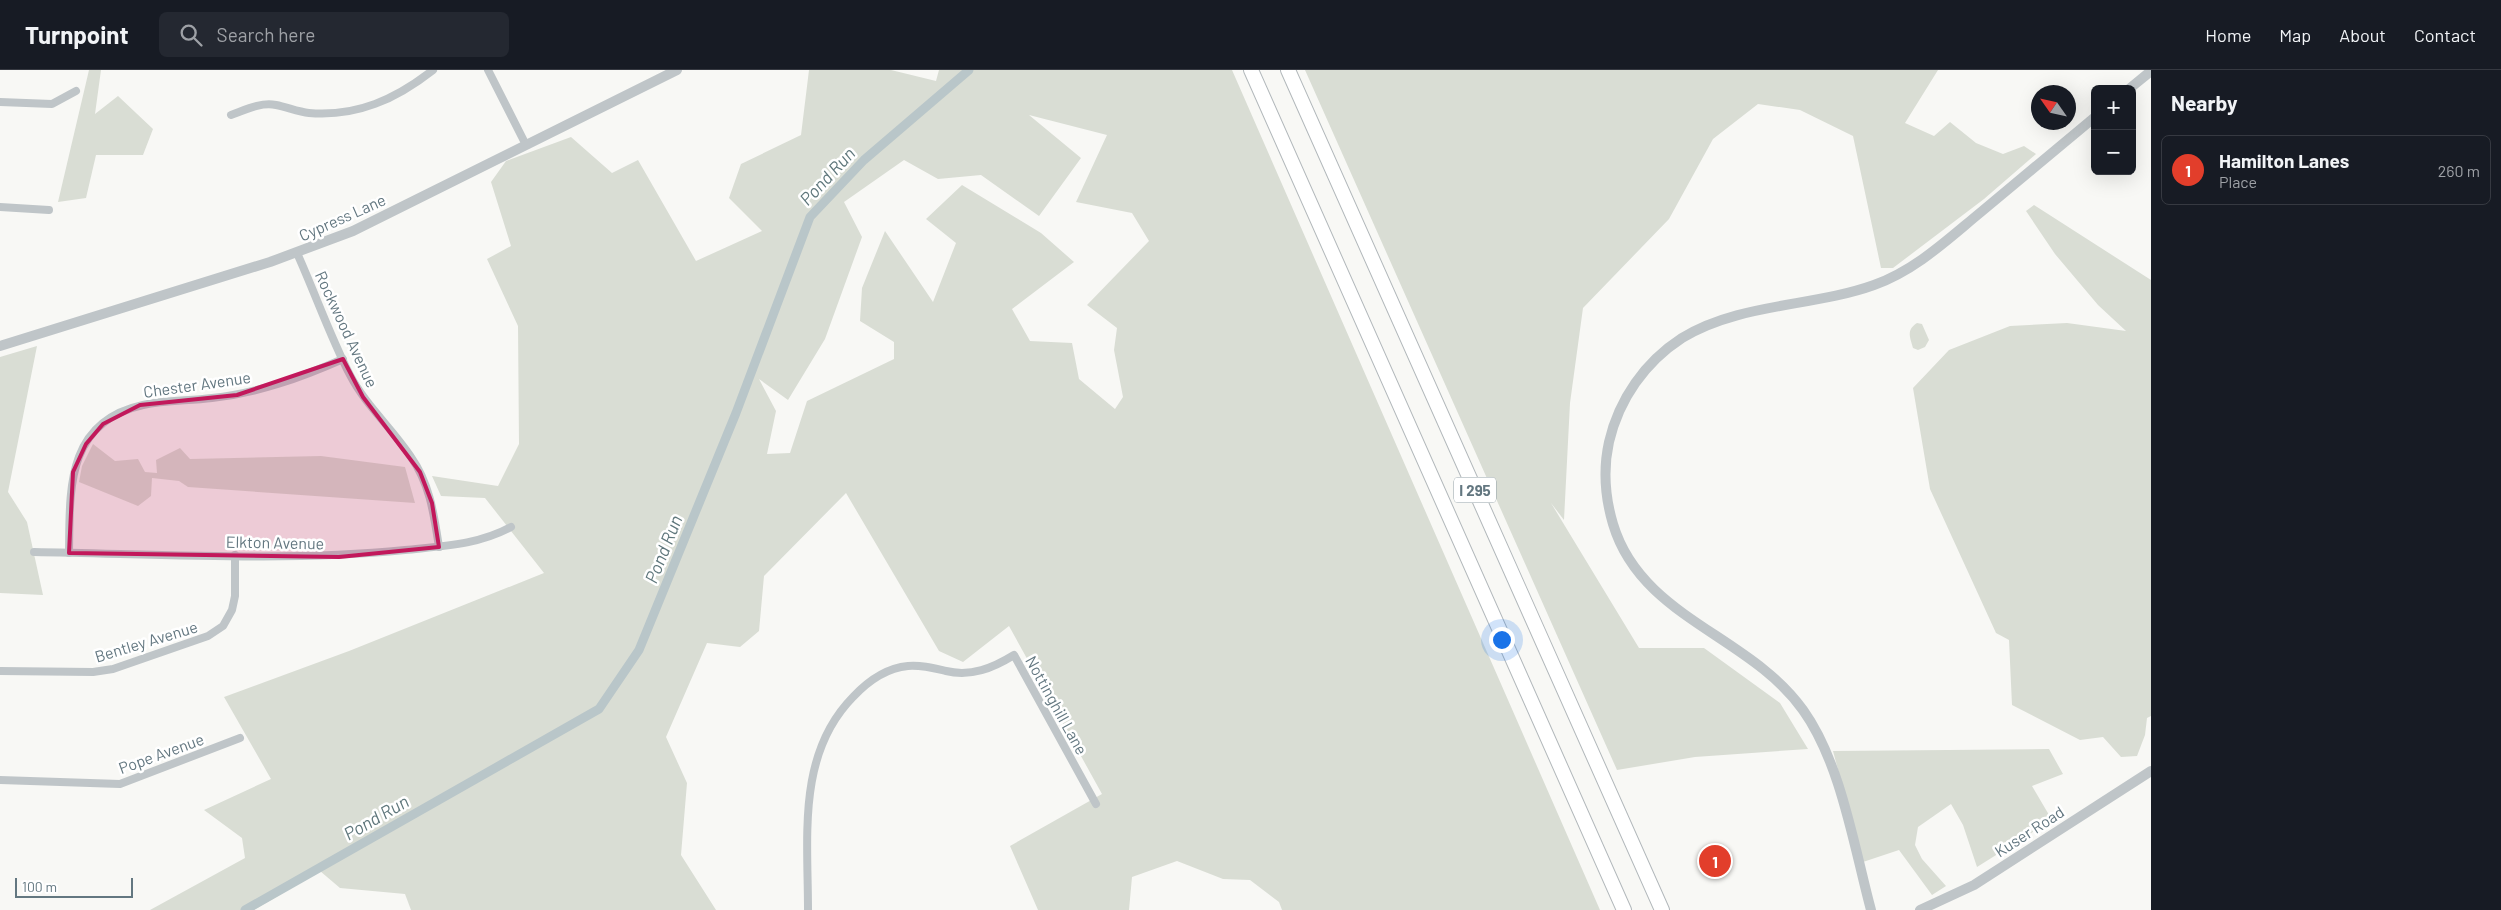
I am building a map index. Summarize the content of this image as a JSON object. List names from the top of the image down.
{
  "streets": {
    "highway": ["I 295"],
    "street": [
      "Cypress Lane",
      "Rockwood Avenue",
      "Chester Avenue",
      "Elkton Avenue",
      "Bentley Avenue",
      "Nottinghill Lane",
      "Pope Avenue",
      "Kuser Road"
    ]
  },
  "crossings": [
    ["Cypress Lane", "Rockwood Avenue"],
    ["Rockwood Avenue", "Chester Avenue"],
    ["Rockwood Avenue", "Elkton Avenue"],
    ["Chester Avenue", "Elkton Avenue"],
    ["Elkton Avenue", "Bentley Avenue"]
  ],
  "water": ["Pond Run"],
  "scale_bar": "100 m",
  "north": "top left",
  "page": {
    "header": "Turnpoint",
    "search": "Search here",
    "nav": [
      "Home",
      "Map",
      "About",
      "Contact"
    ],
    "heading": "Nearby",
    "map_buttons": ["+", "−"],
    "list": [
      {
        "mark": "1",
        "name": "Hamilton Lanes",
        "note": "Place",
        "value": "260 m"
      }
    ],
    "pins": "1",
    "scale": "100 m"
  }
}
